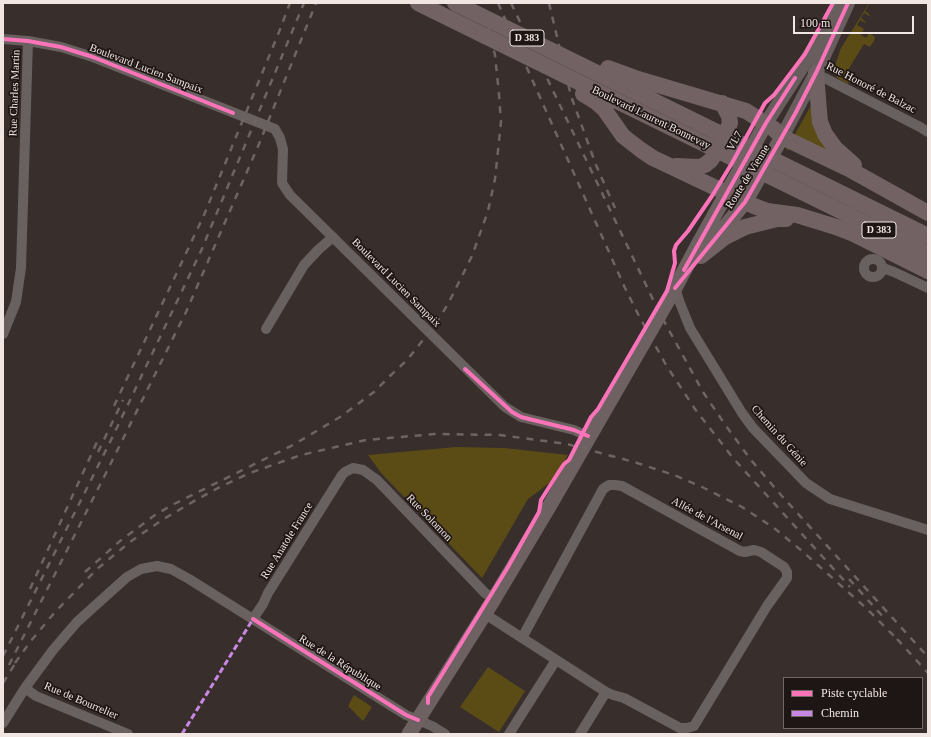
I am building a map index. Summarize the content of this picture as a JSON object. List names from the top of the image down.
{
  "streets": {
    "highway": ["D 383", "Boulevard Laurent Bonnevay"],
    "main road": ["Route de Vienne"],
    "street": [
      "Boulevard Lucien Sampaix",
      "Rue Honoré de Balzac",
      "Rue Charles Martin",
      "Chemin du Génie",
      "Rue Solomon",
      "Allée de l'Arsenal",
      "Rue Anatole France",
      "Rue de la République",
      "Rue de Bourrelier"
    ],
    "cycle path": ["VL7"]
  },
  "crossings": [
    ["Boulevard Lucien Sampaix", "Rue Charles Martin"],
    ["Rue Honoré de Balzac", "Route de Vienne"],
    ["Route de Vienne", "Chemin du Génie"],
    ["Rue Solomon", "Rue Anatole France"],
    ["Rue Anatole France", "Rue de la République"],
    ["Rue de la République", "Rue de Bourrelier"]
  ],
  "legend": ["Piste cyclable", "Chemin"],
  "scale_bar": "100 m"
}
